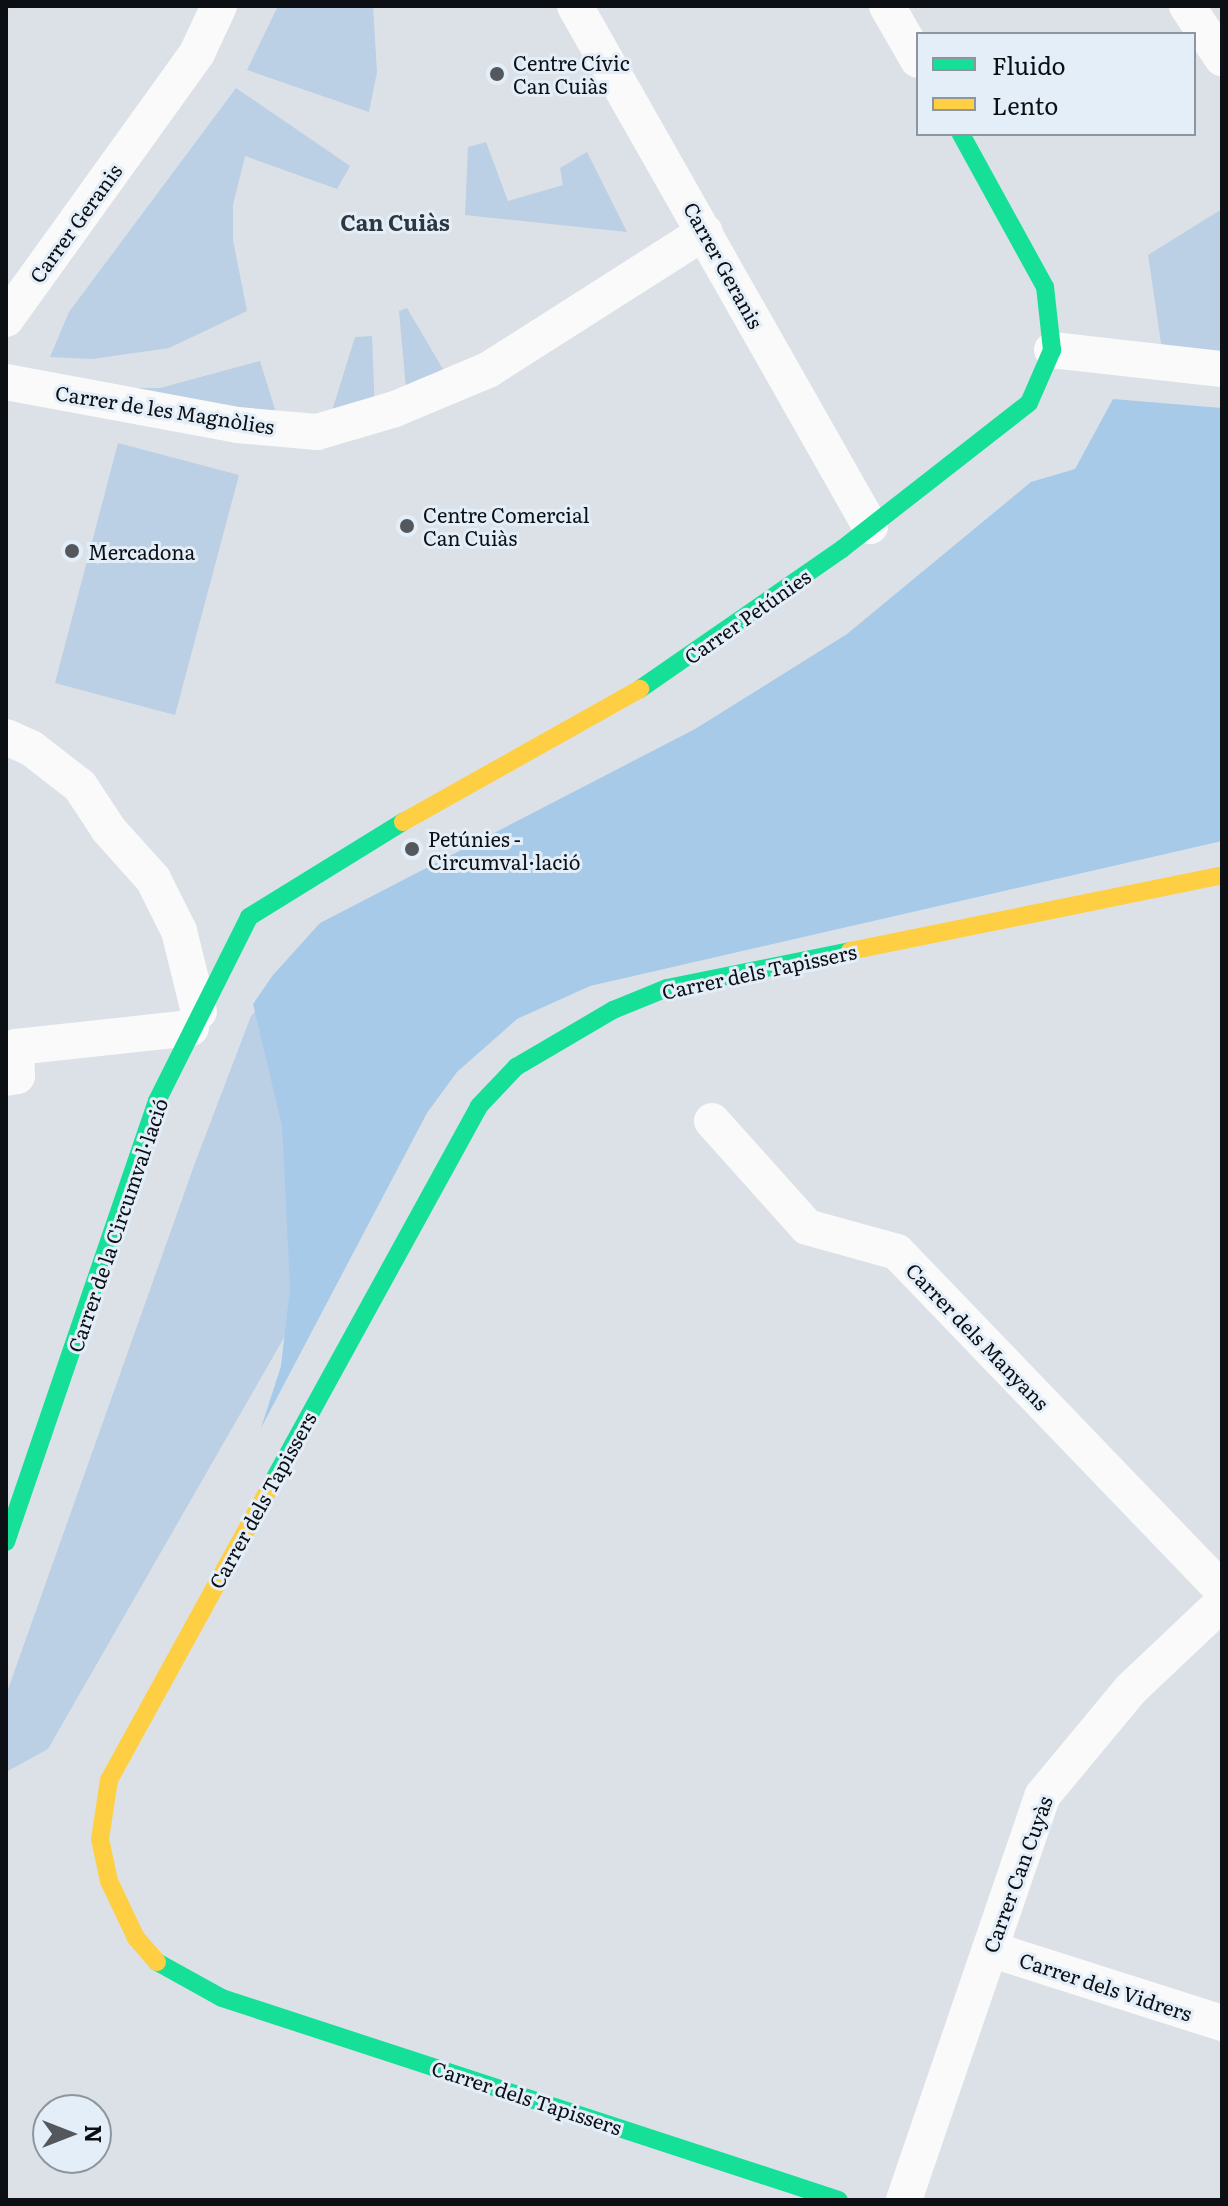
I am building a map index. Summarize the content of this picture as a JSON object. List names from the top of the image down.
{
  "streets": {
    "street": [
      "Carrer Geranis",
      "Carrer de les Magnòlies",
      "Carrer Petúnies",
      "Carrer dels Tapissers",
      "Carrer de la Circumval·lació",
      "Carrer dels Manyans",
      "Carrer Can Cuyàs",
      "Carrer dels Vidrers"
    ]
  },
  "crossings": [
    ["Carrer Geranis", "Carrer de les Magnòlies"],
    ["Carrer Geranis", "Carrer Petúnies"],
    ["Carrer Petúnies", "Carrer de la Circumval·lació"],
    ["Carrer Can Cuyàs", "Carrer dels Vidrers"]
  ],
  "districts": ["Can Cuiàs"],
  "places": [
    "Centre Cívic Can Cuiàs",
    "Centre Comercial Can Cuiàs",
    "Mercadona",
    "Petúnies - Circumval·lació"
  ],
  "legend": ["Fluido", "Lento"],
  "north": "right"
}
